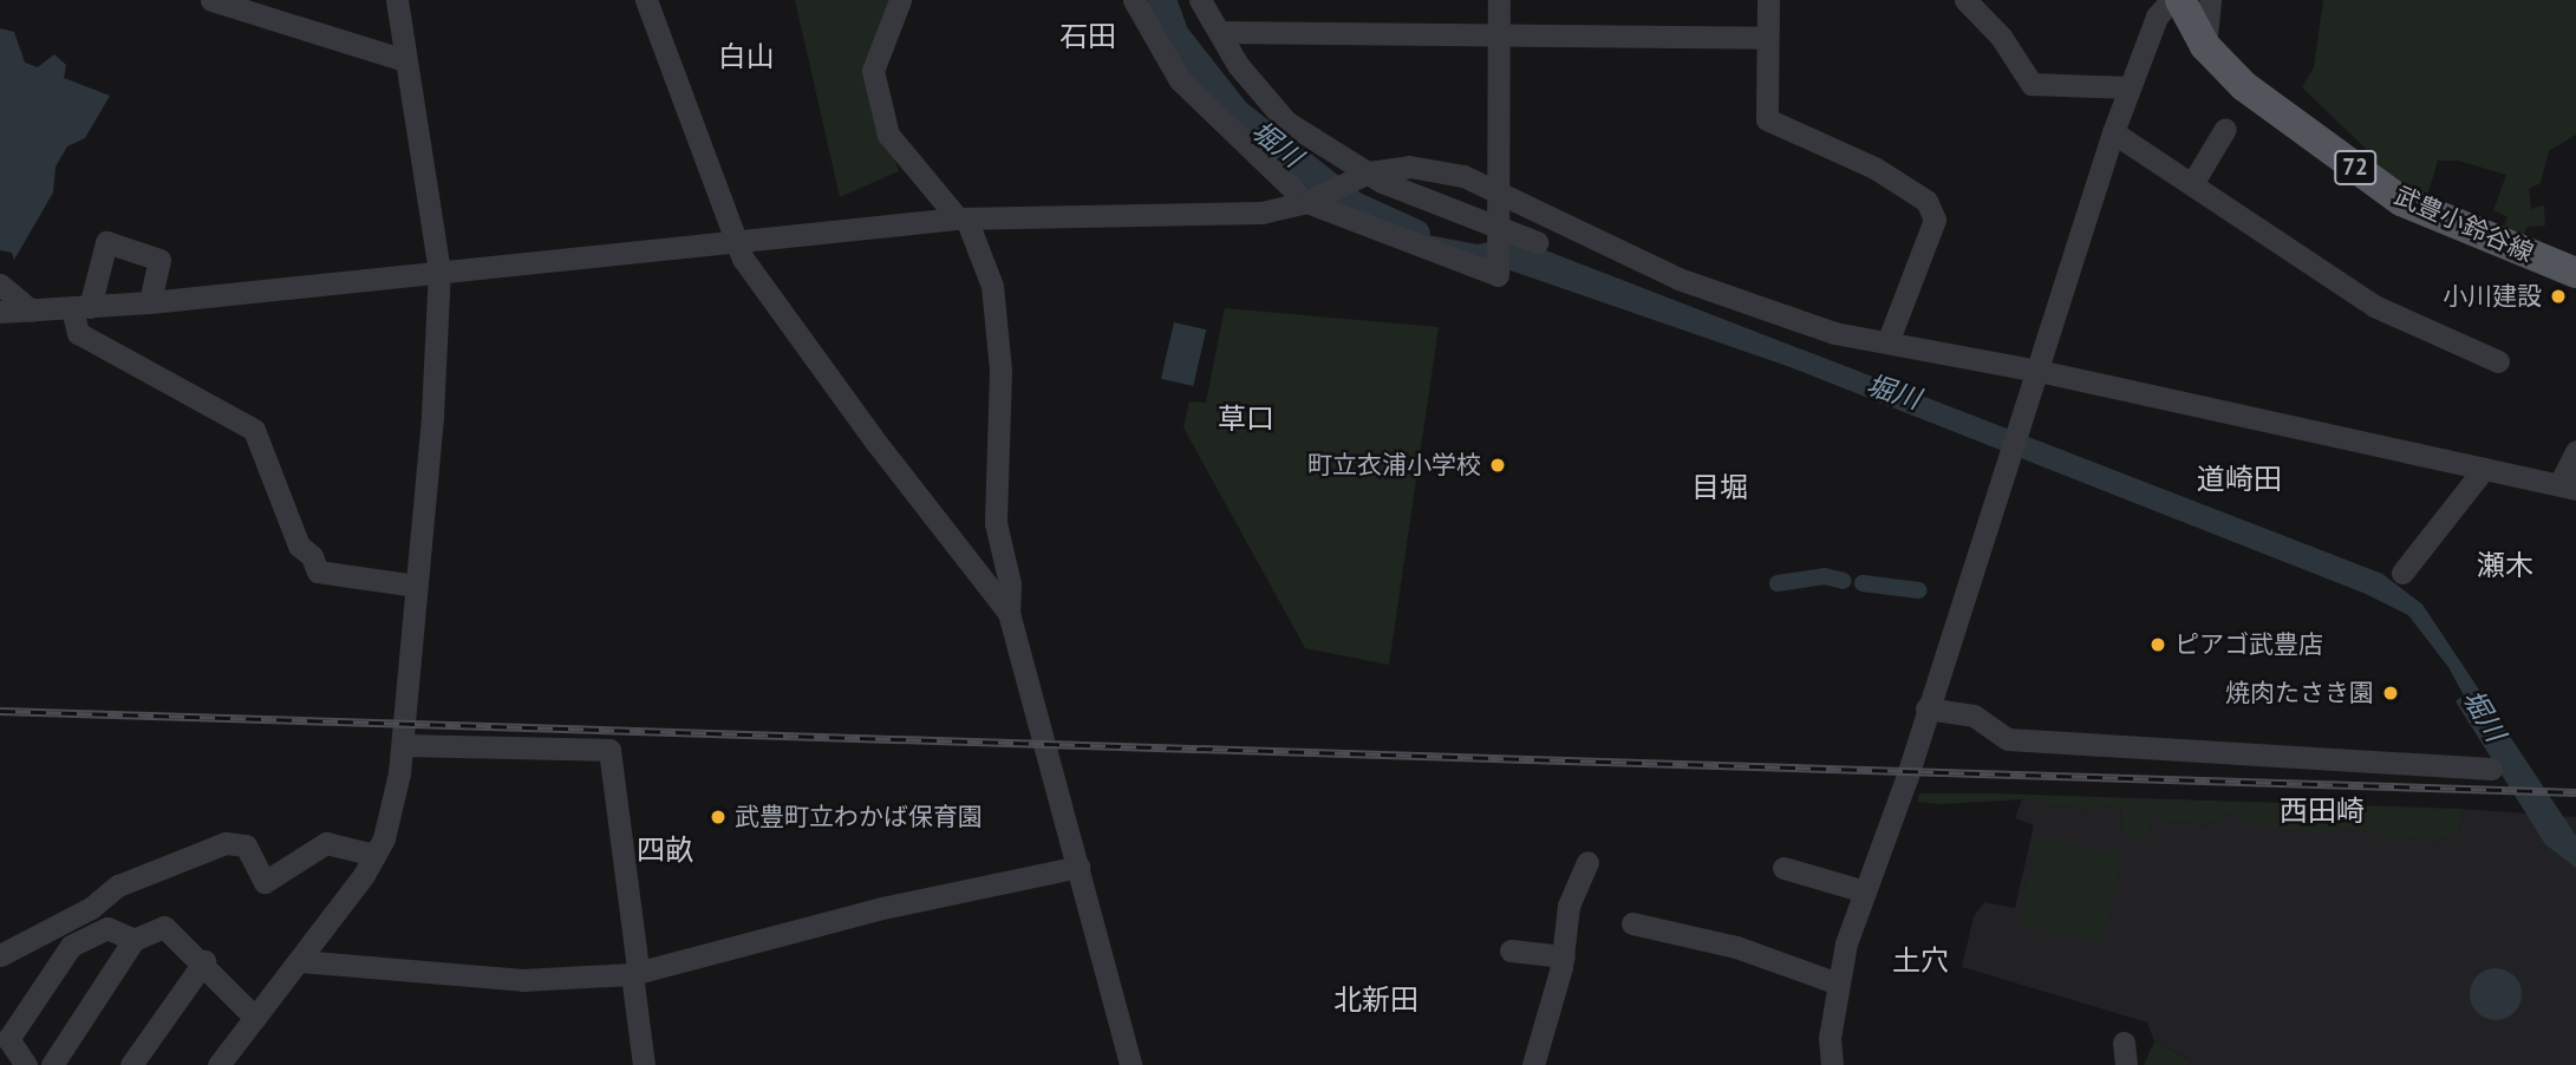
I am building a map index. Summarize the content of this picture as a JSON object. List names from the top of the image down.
{
  "streets": {
    "main road": ["72", "武豊小鈴谷線"]
  },
  "districts": [
    "石田",
    "白山",
    "草口",
    "道崎田",
    "目堀",
    "瀬木",
    "西田崎",
    "四畝",
    "土穴",
    "北新田"
  ],
  "water": ["堀川"],
  "places": [
    "小川建設",
    "町立衣浦小学校",
    "ピアゴ武豊店",
    "焼肉たさき園",
    "武豊町立わかば保育園"
  ]
}
